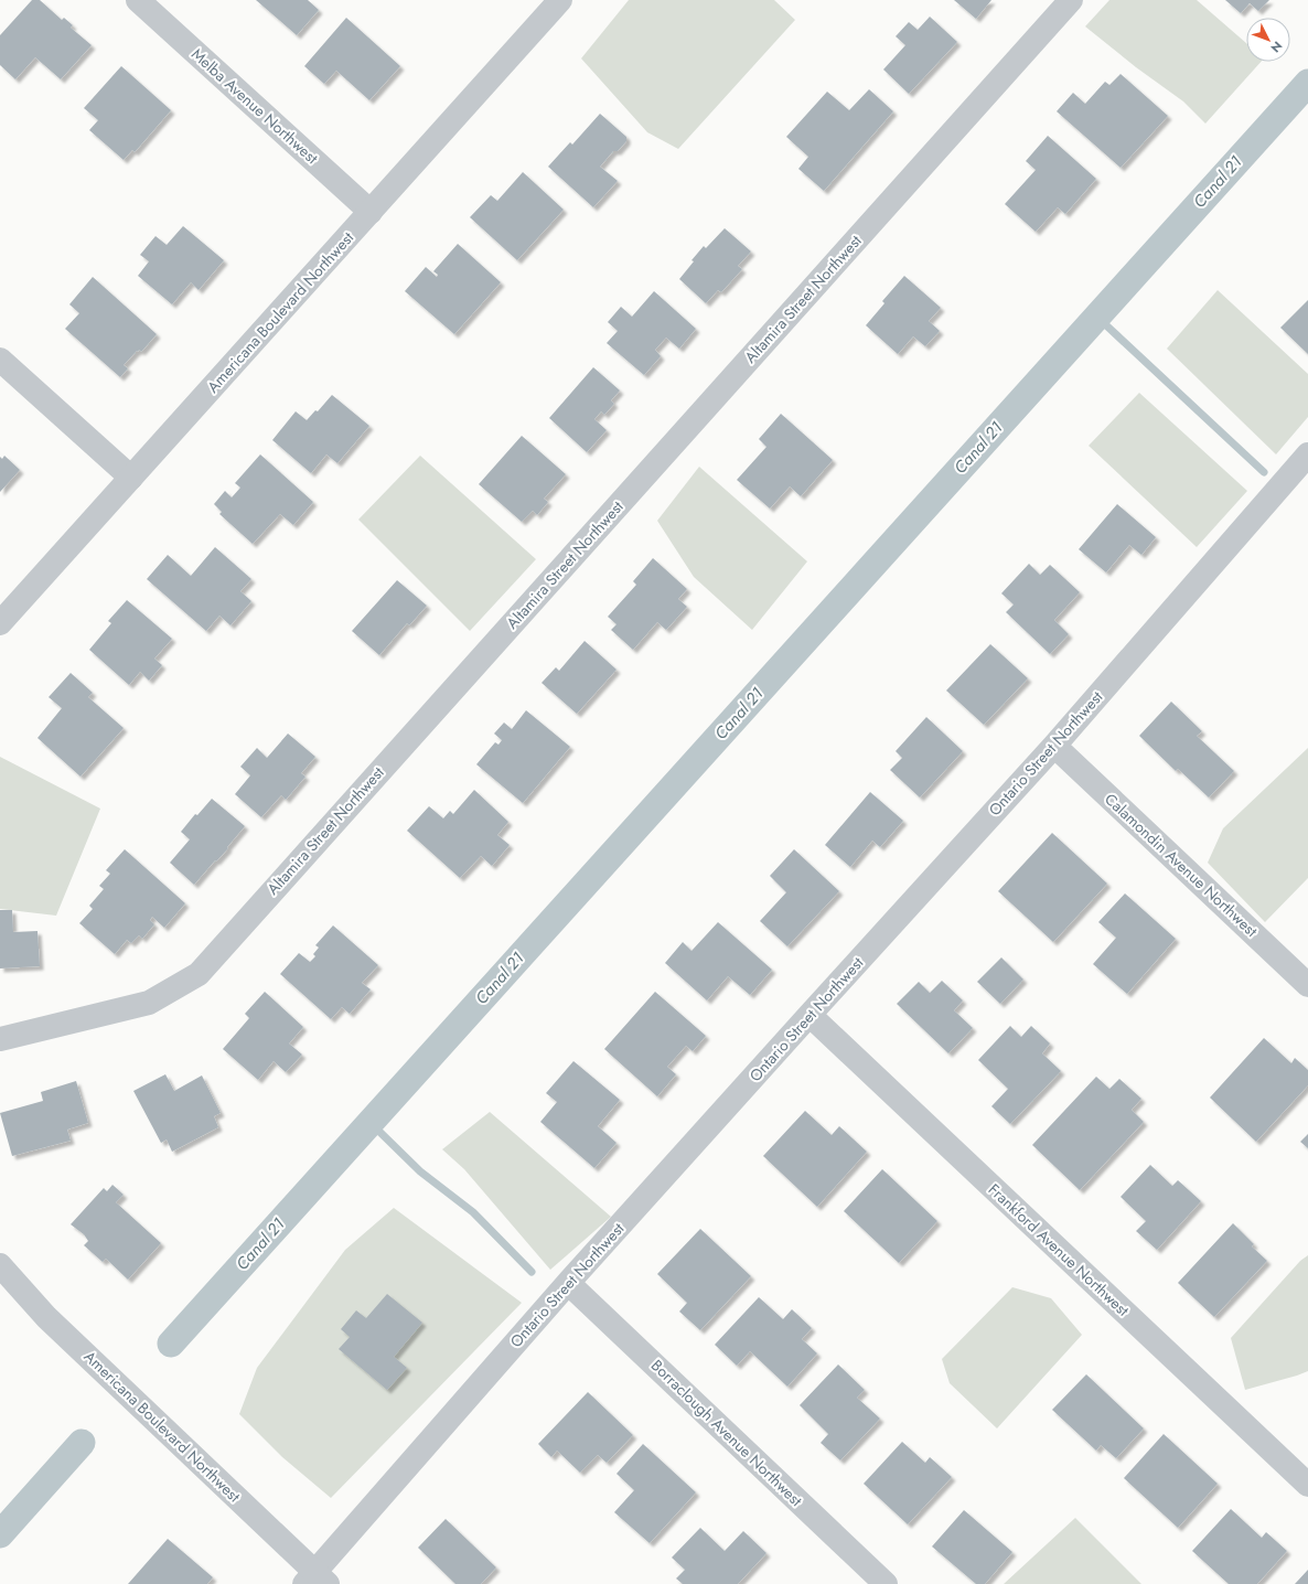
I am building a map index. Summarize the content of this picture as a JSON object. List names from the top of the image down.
{
  "streets": {
    "street": [
      "Melba Avenue Northwest",
      "Altamira Street Northwest",
      "Americana Boulevard Northwest",
      "Ontario Street Northwest",
      "Calamondin Avenue Northwest",
      "Frankford Avenue Northwest",
      "Borraclough Avenue Northwest"
    ]
  },
  "crossings": [
    ["Melba Avenue Northwest", "Americana Boulevard Northwest"],
    ["Americana Boulevard Northwest", "Ontario Street Northwest"],
    ["Ontario Street Northwest", "Calamondin Avenue Northwest"],
    ["Ontario Street Northwest", "Frankford Avenue Northwest"],
    ["Ontario Street Northwest", "Borraclough Avenue Northwest"]
  ],
  "water": ["Canal 21"],
  "north": "bottom right"
}
